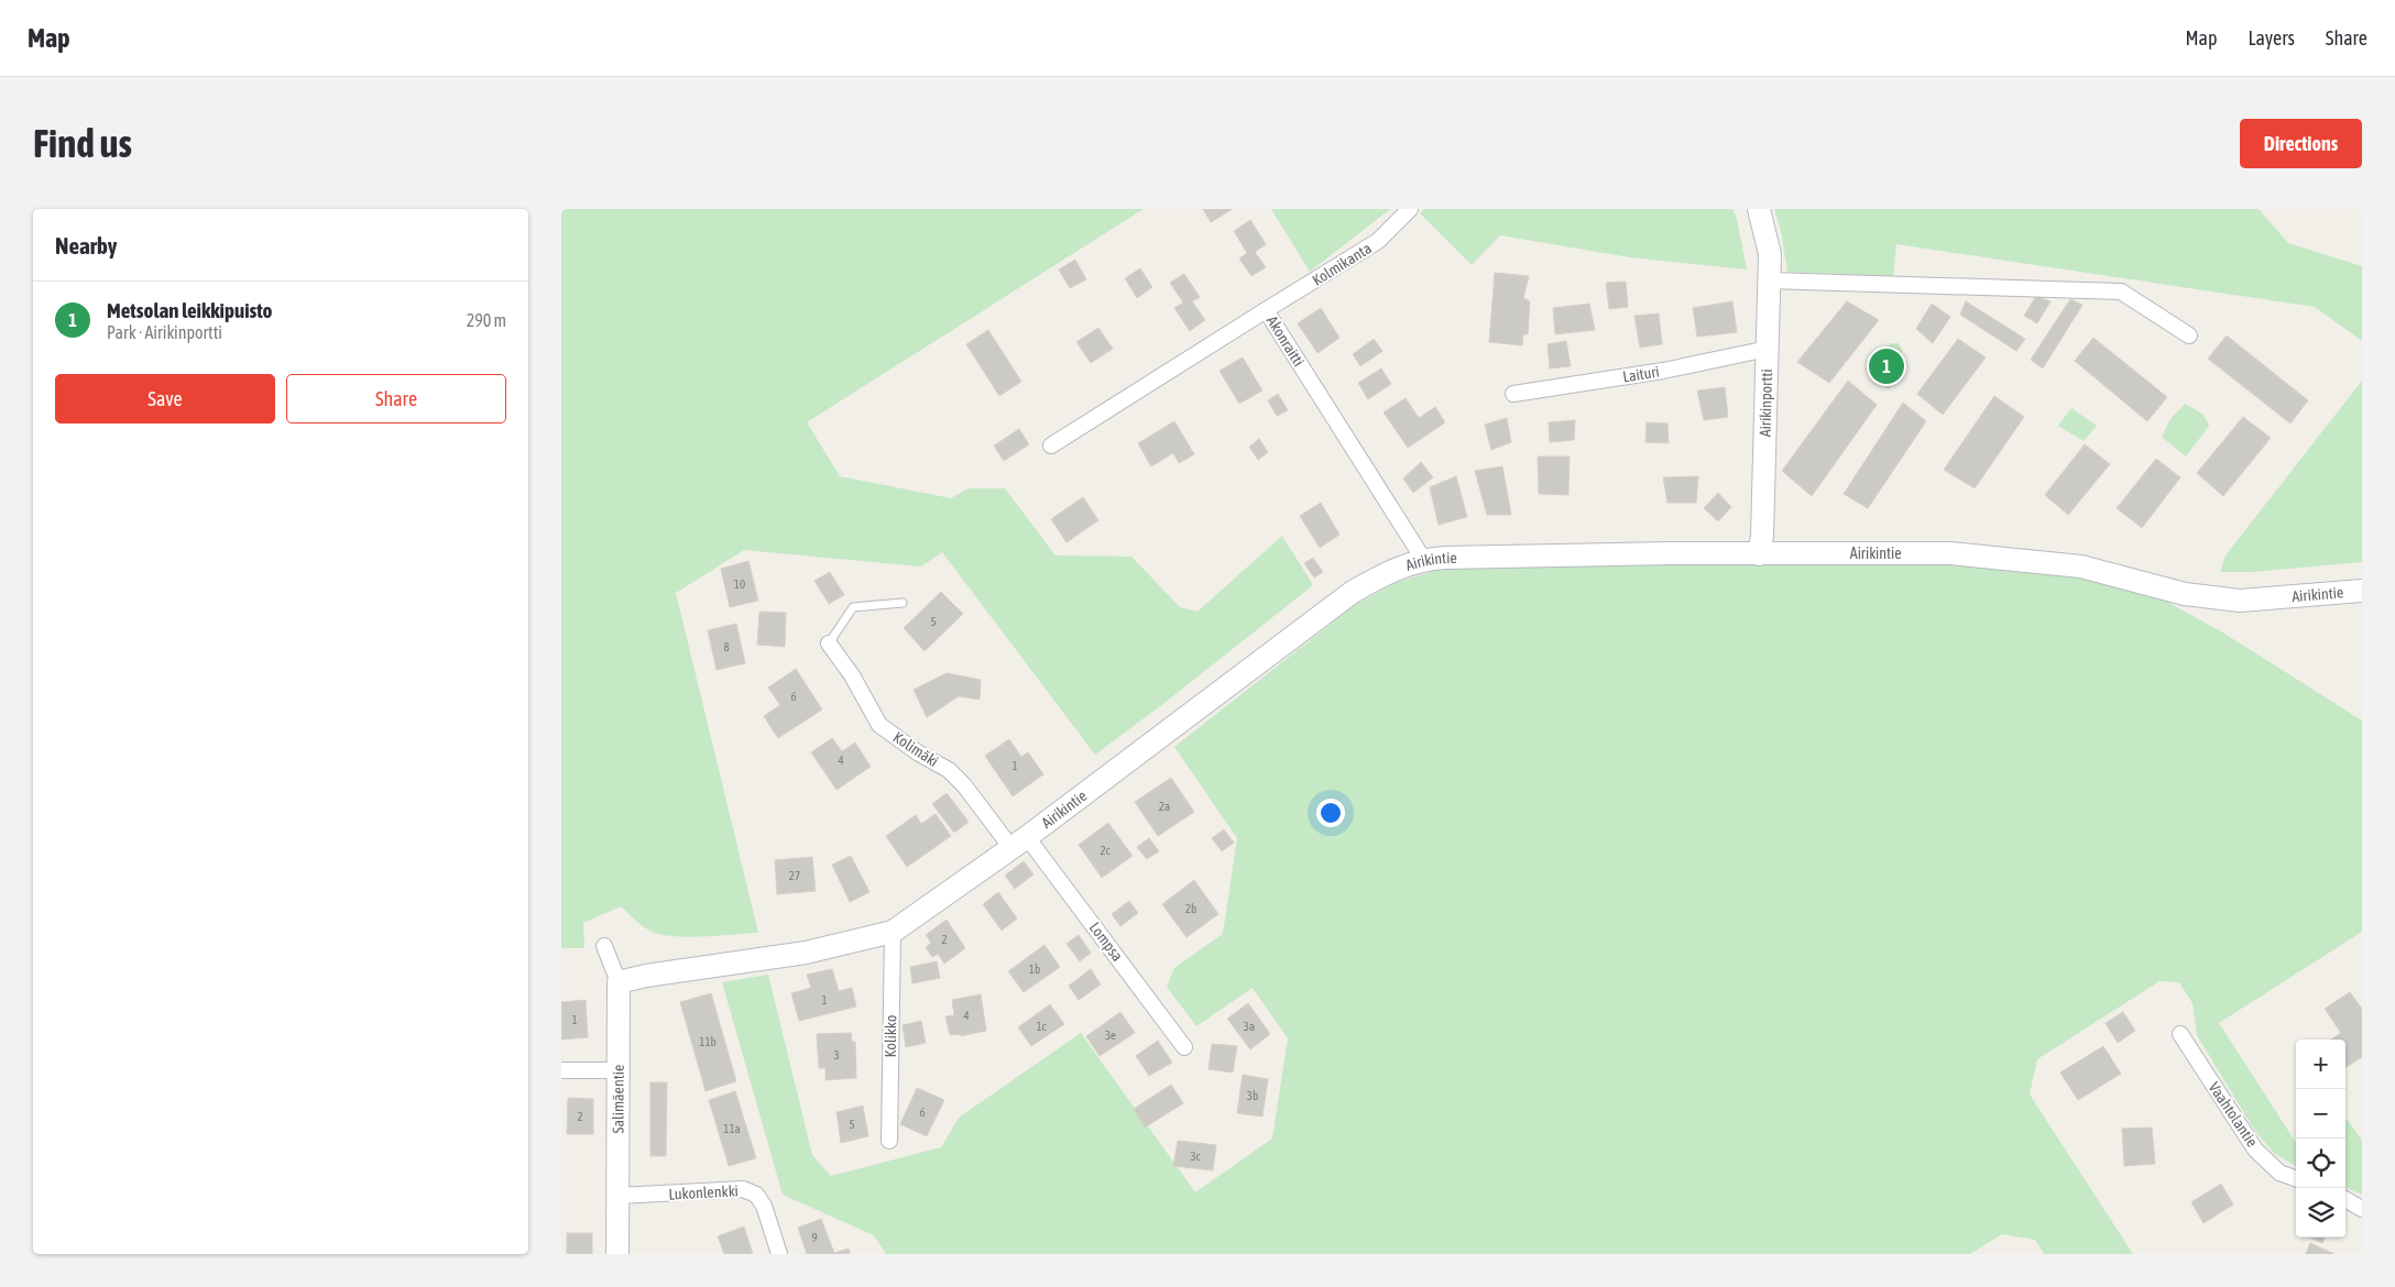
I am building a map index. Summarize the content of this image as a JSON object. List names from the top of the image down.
{
  "streets": {
    "street": [
      "Kolmikanta",
      "Akonraitti",
      "Laituri",
      "Airikinportti",
      "Airikintie",
      "Kolimäki",
      "Lompsa",
      "Kolikko",
      "Salimäentie",
      "Vaahtolantie",
      "Lukonlenkki"
    ]
  },
  "crossings": [
    ["Kolmikanta", "Akonraitti"],
    ["Akonraitti", "Airikintie"],
    ["Laituri", "Airikinportti"],
    ["Airikinportti", "Airikintie"],
    ["Airikintie", "Kolimäki"],
    ["Airikintie", "Lompsa"],
    ["Airikintie", "Kolikko"],
    ["Airikintie", "Salimäentie"],
    ["Kolimäki", "Lompsa"],
    ["Salimäentie", "Lukonlenkki"]
  ],
  "house_numbers": [
    "10",
    "5",
    "8",
    "6",
    "4",
    "1",
    "2a",
    "2c",
    "27",
    "2b",
    "2",
    "1b",
    "1",
    "4",
    "1",
    "1c",
    "3a",
    "3e",
    "11b",
    "3",
    "3b",
    "6",
    "2",
    "5",
    "11a",
    "3c",
    "9"
  ],
  "page": {
    "header": "Map",
    "nav": ["Map", "Layers", "Share"],
    "buttons": [
      "Directions",
      ["Save", "Share"]
    ],
    "title": "Find us",
    "heading": "Nearby",
    "list": [
      {
        "mark": "1",
        "name": "Metsolan leikkipuisto",
        "note": "Park · Airikinportti",
        "value": "290 m"
      }
    ],
    "pins": "1",
    "map_buttons": ["+", "−"]
  }
}
